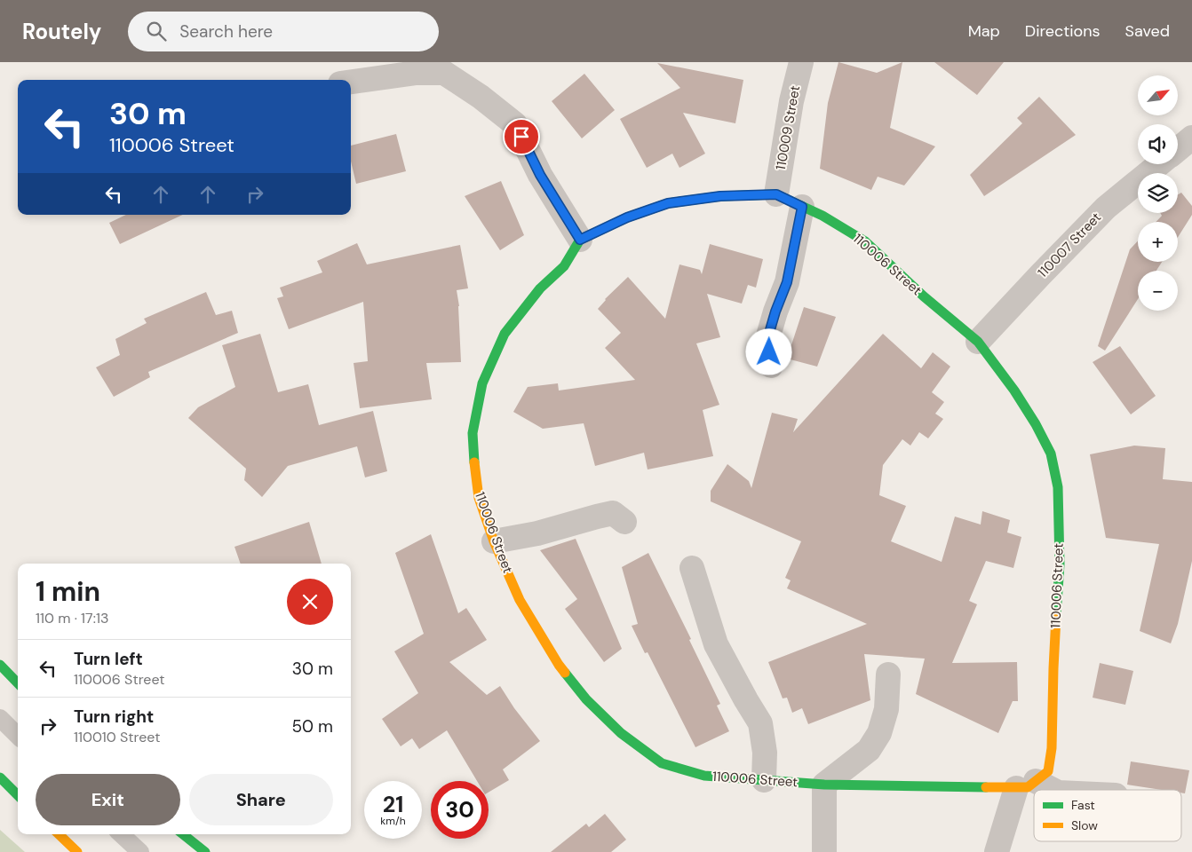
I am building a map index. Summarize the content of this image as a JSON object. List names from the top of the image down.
{
  "streets": {
    "street": ["110009 Street", "110007 Street", "110006 Street"]
  },
  "crossings": [
    ["110009 Street", "110006 Street"],
    ["110007 Street", "110006 Street"]
  ],
  "legend": ["Fast", "Slow"],
  "north": "top right",
  "page": {
    "header": "Routely",
    "search": "Search here",
    "nav": ["Map", "Directions", "Saved"],
    "map_buttons": ["+", "−"],
    "turn": ["30 m", "110006 Street"],
    "heading": ["1 min", "110 m · 17:13"],
    "list": [
      {
        "name": "Turn left",
        "note": "110006 Street",
        "value": "30 m"
      },
      {
        "name": "Turn right",
        "note": "110010 Street",
        "value": "50 m"
      }
    ],
    "buttons": ["Exit", "Share"],
    "speed": "21 km/h",
    "limit": "30"
  }
}
